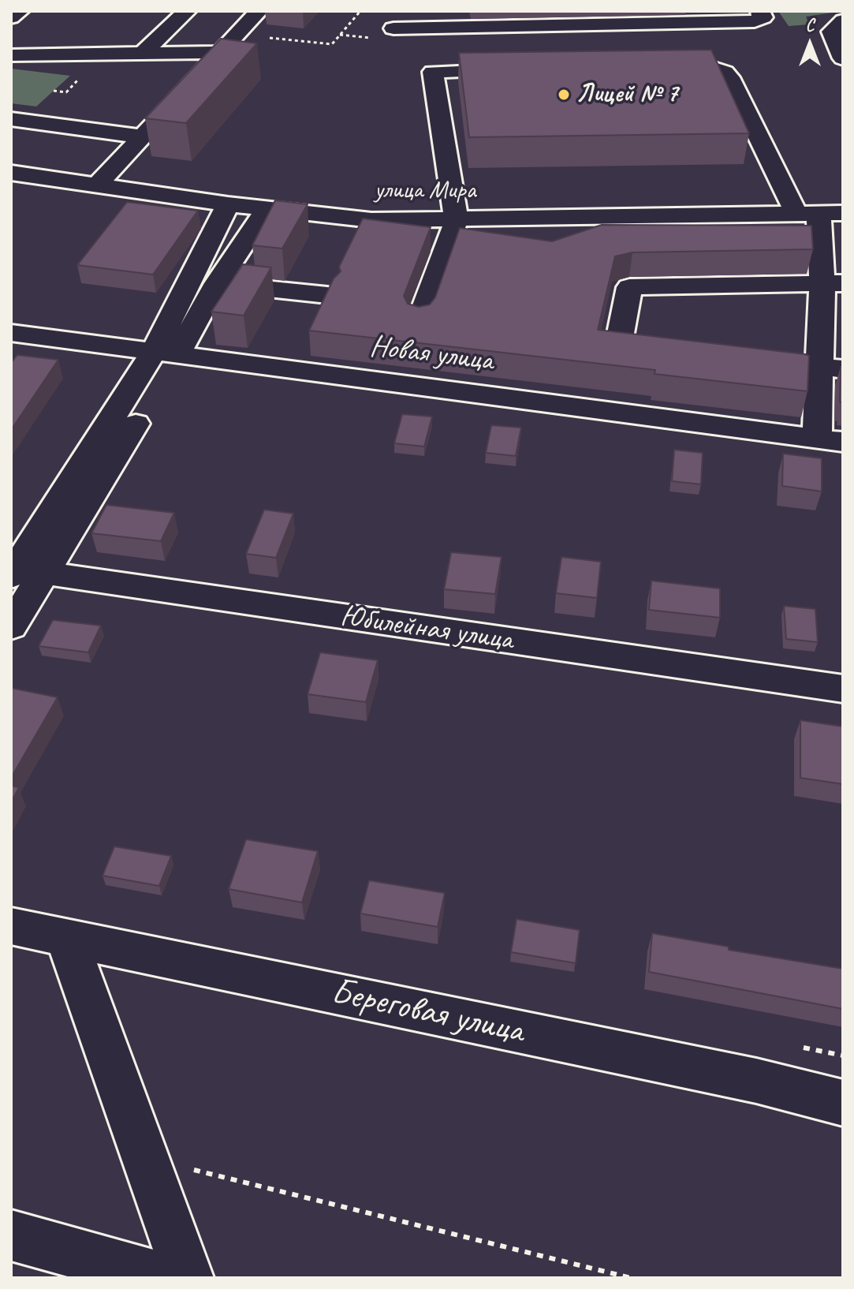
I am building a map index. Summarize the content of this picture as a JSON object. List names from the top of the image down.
{
  "streets": {
    "street": [
      "улица Мира",
      "Новая улица",
      "Юбилейная улица",
      "Береговая улица"
    ]
  },
  "places": ["Лицей № 7"],
  "north": "top"
}
